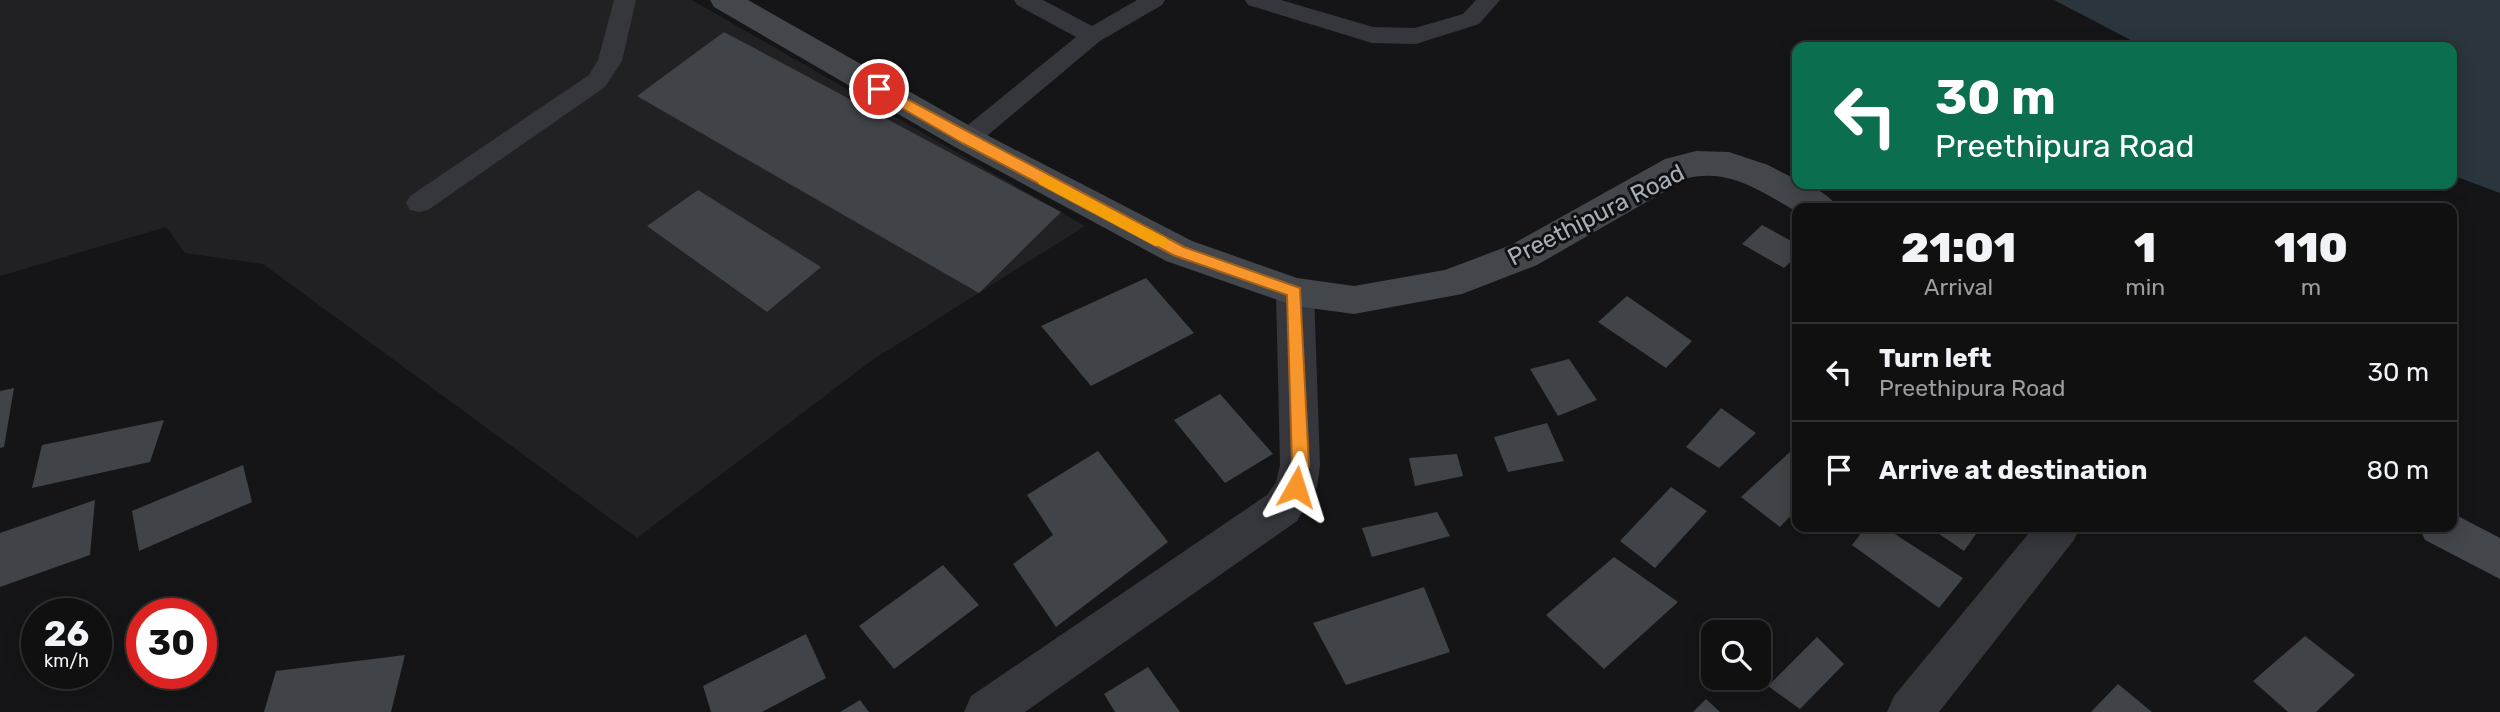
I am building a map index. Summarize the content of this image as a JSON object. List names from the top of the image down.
{
  "streets": {
    "street": ["Preethipura Road"]
  },
  "page": {
    "turn": ["30 m", "Preethipura Road"],
    "eta": [
      "21:01",
      "Arrival",
      "1",
      "min",
      "110",
      "m"
    ],
    "list": [
      {
        "name": "Turn left",
        "note": "Preethipura Road",
        "value": "30 m"
      },
      {
        "name": "Arrive at destination",
        "value": "80 m"
      }
    ],
    "speed": "26 km/h",
    "limit": "30"
  }
}
